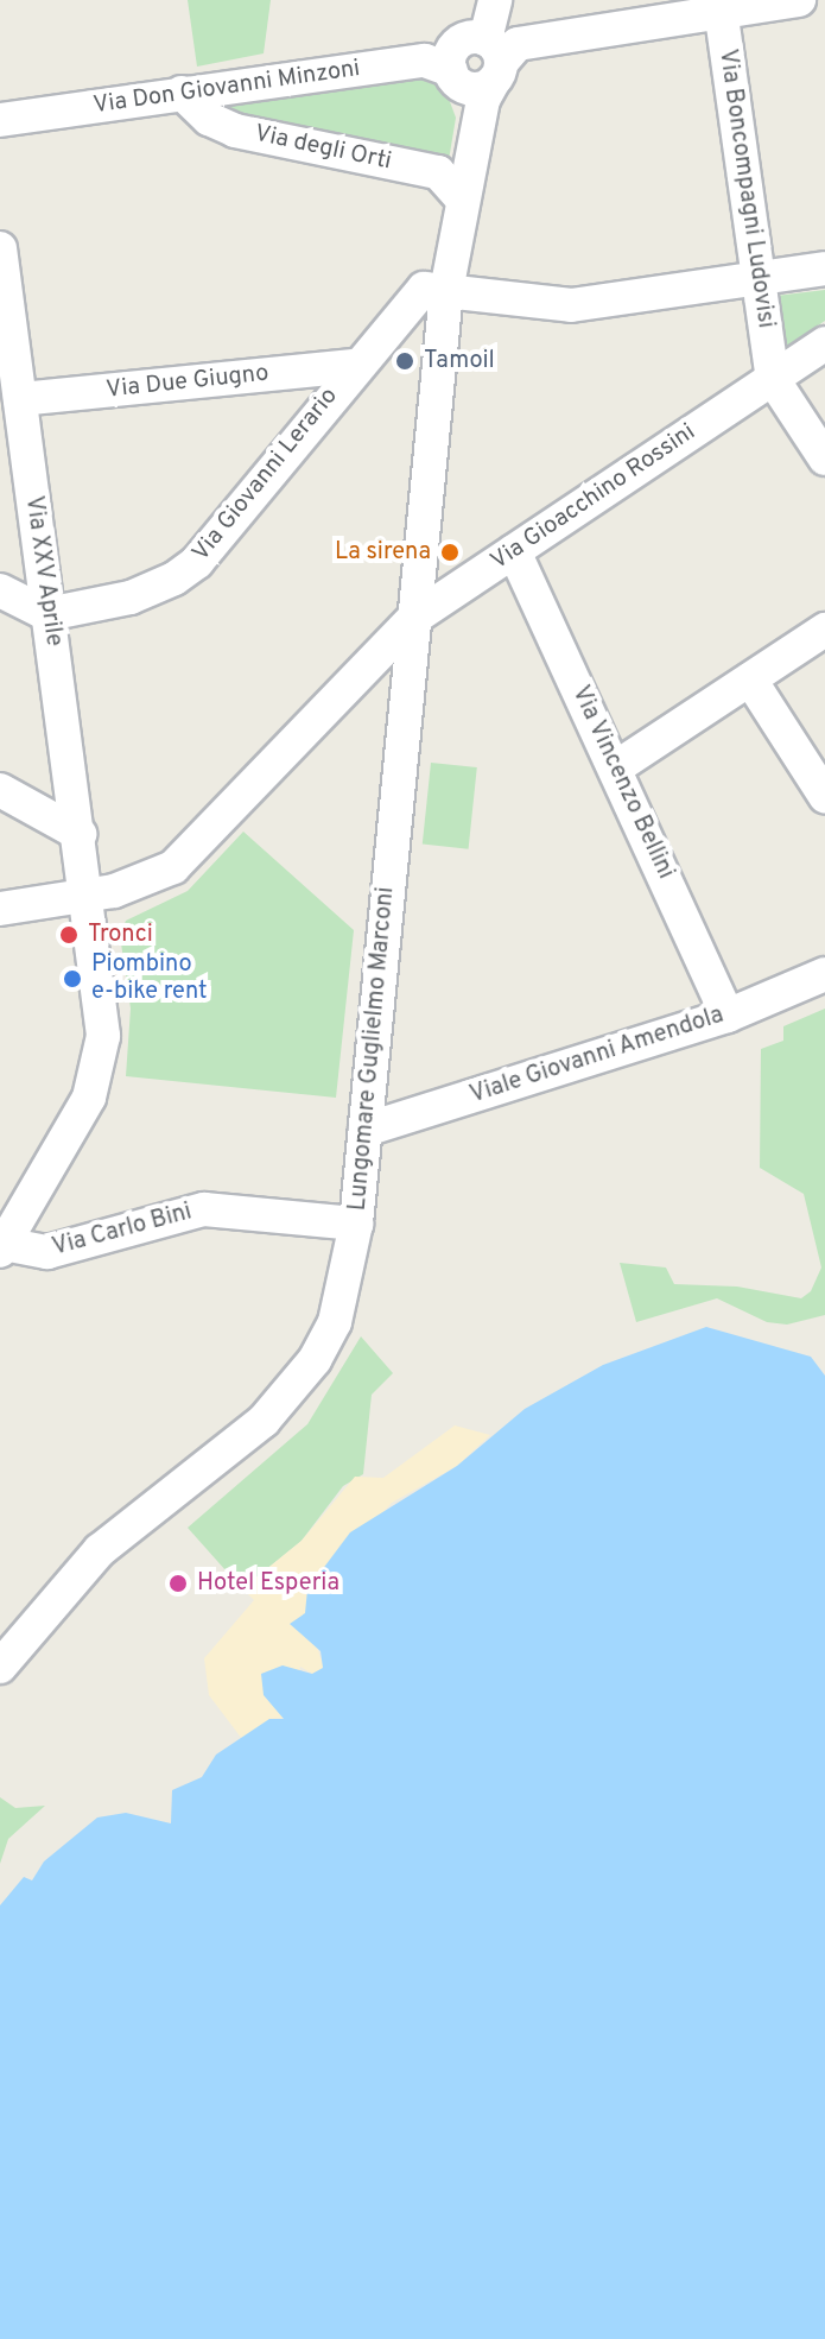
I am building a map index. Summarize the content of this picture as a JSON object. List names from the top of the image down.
{
  "streets": {
    "street": [
      "Via Don Giovanni Minzoni",
      "Via degli Orti",
      "Via Boncompagni Ludovisi",
      "Via Due Giugno",
      "Via Giovanni Lerario",
      "Via Gioacchino Rossini",
      "Via XXV Aprile",
      "Via Vincenzo Bellini",
      "Lungomare Guglielmo Marconi",
      "Viale Giovanni Amendola",
      "Via Carlo Bini"
    ]
  },
  "crossings": [
    ["Via Don Giovanni Minzoni", "Via degli Orti"],
    ["Via Don Giovanni Minzoni", "Lungomare Guglielmo Marconi"],
    ["Via degli Orti", "Lungomare Guglielmo Marconi"],
    ["Via Boncompagni Ludovisi", "Via Gioacchino Rossini"],
    ["Via Due Giugno", "Via Giovanni Lerario"],
    ["Via Due Giugno", "Via XXV Aprile"],
    ["Via Giovanni Lerario", "Via XXV Aprile"],
    ["Via Giovanni Lerario", "Lungomare Guglielmo Marconi"],
    ["Via Gioacchino Rossini", "Via XXV Aprile"],
    ["Via Gioacchino Rossini", "Via Vincenzo Bellini"],
    ["Via Gioacchino Rossini", "Lungomare Guglielmo Marconi"],
    ["Via XXV Aprile", "Via Carlo Bini"],
    ["Via Vincenzo Bellini", "Viale Giovanni Amendola"],
    ["Lungomare Guglielmo Marconi", "Viale Giovanni Amendola"],
    ["Lungomare Guglielmo Marconi", "Via Carlo Bini"]
  ],
  "places": [
    "Tamoil",
    "La sirena",
    "Tronci",
    "Piombino e-bike rent",
    "Hotel Esperia"
  ]
}
